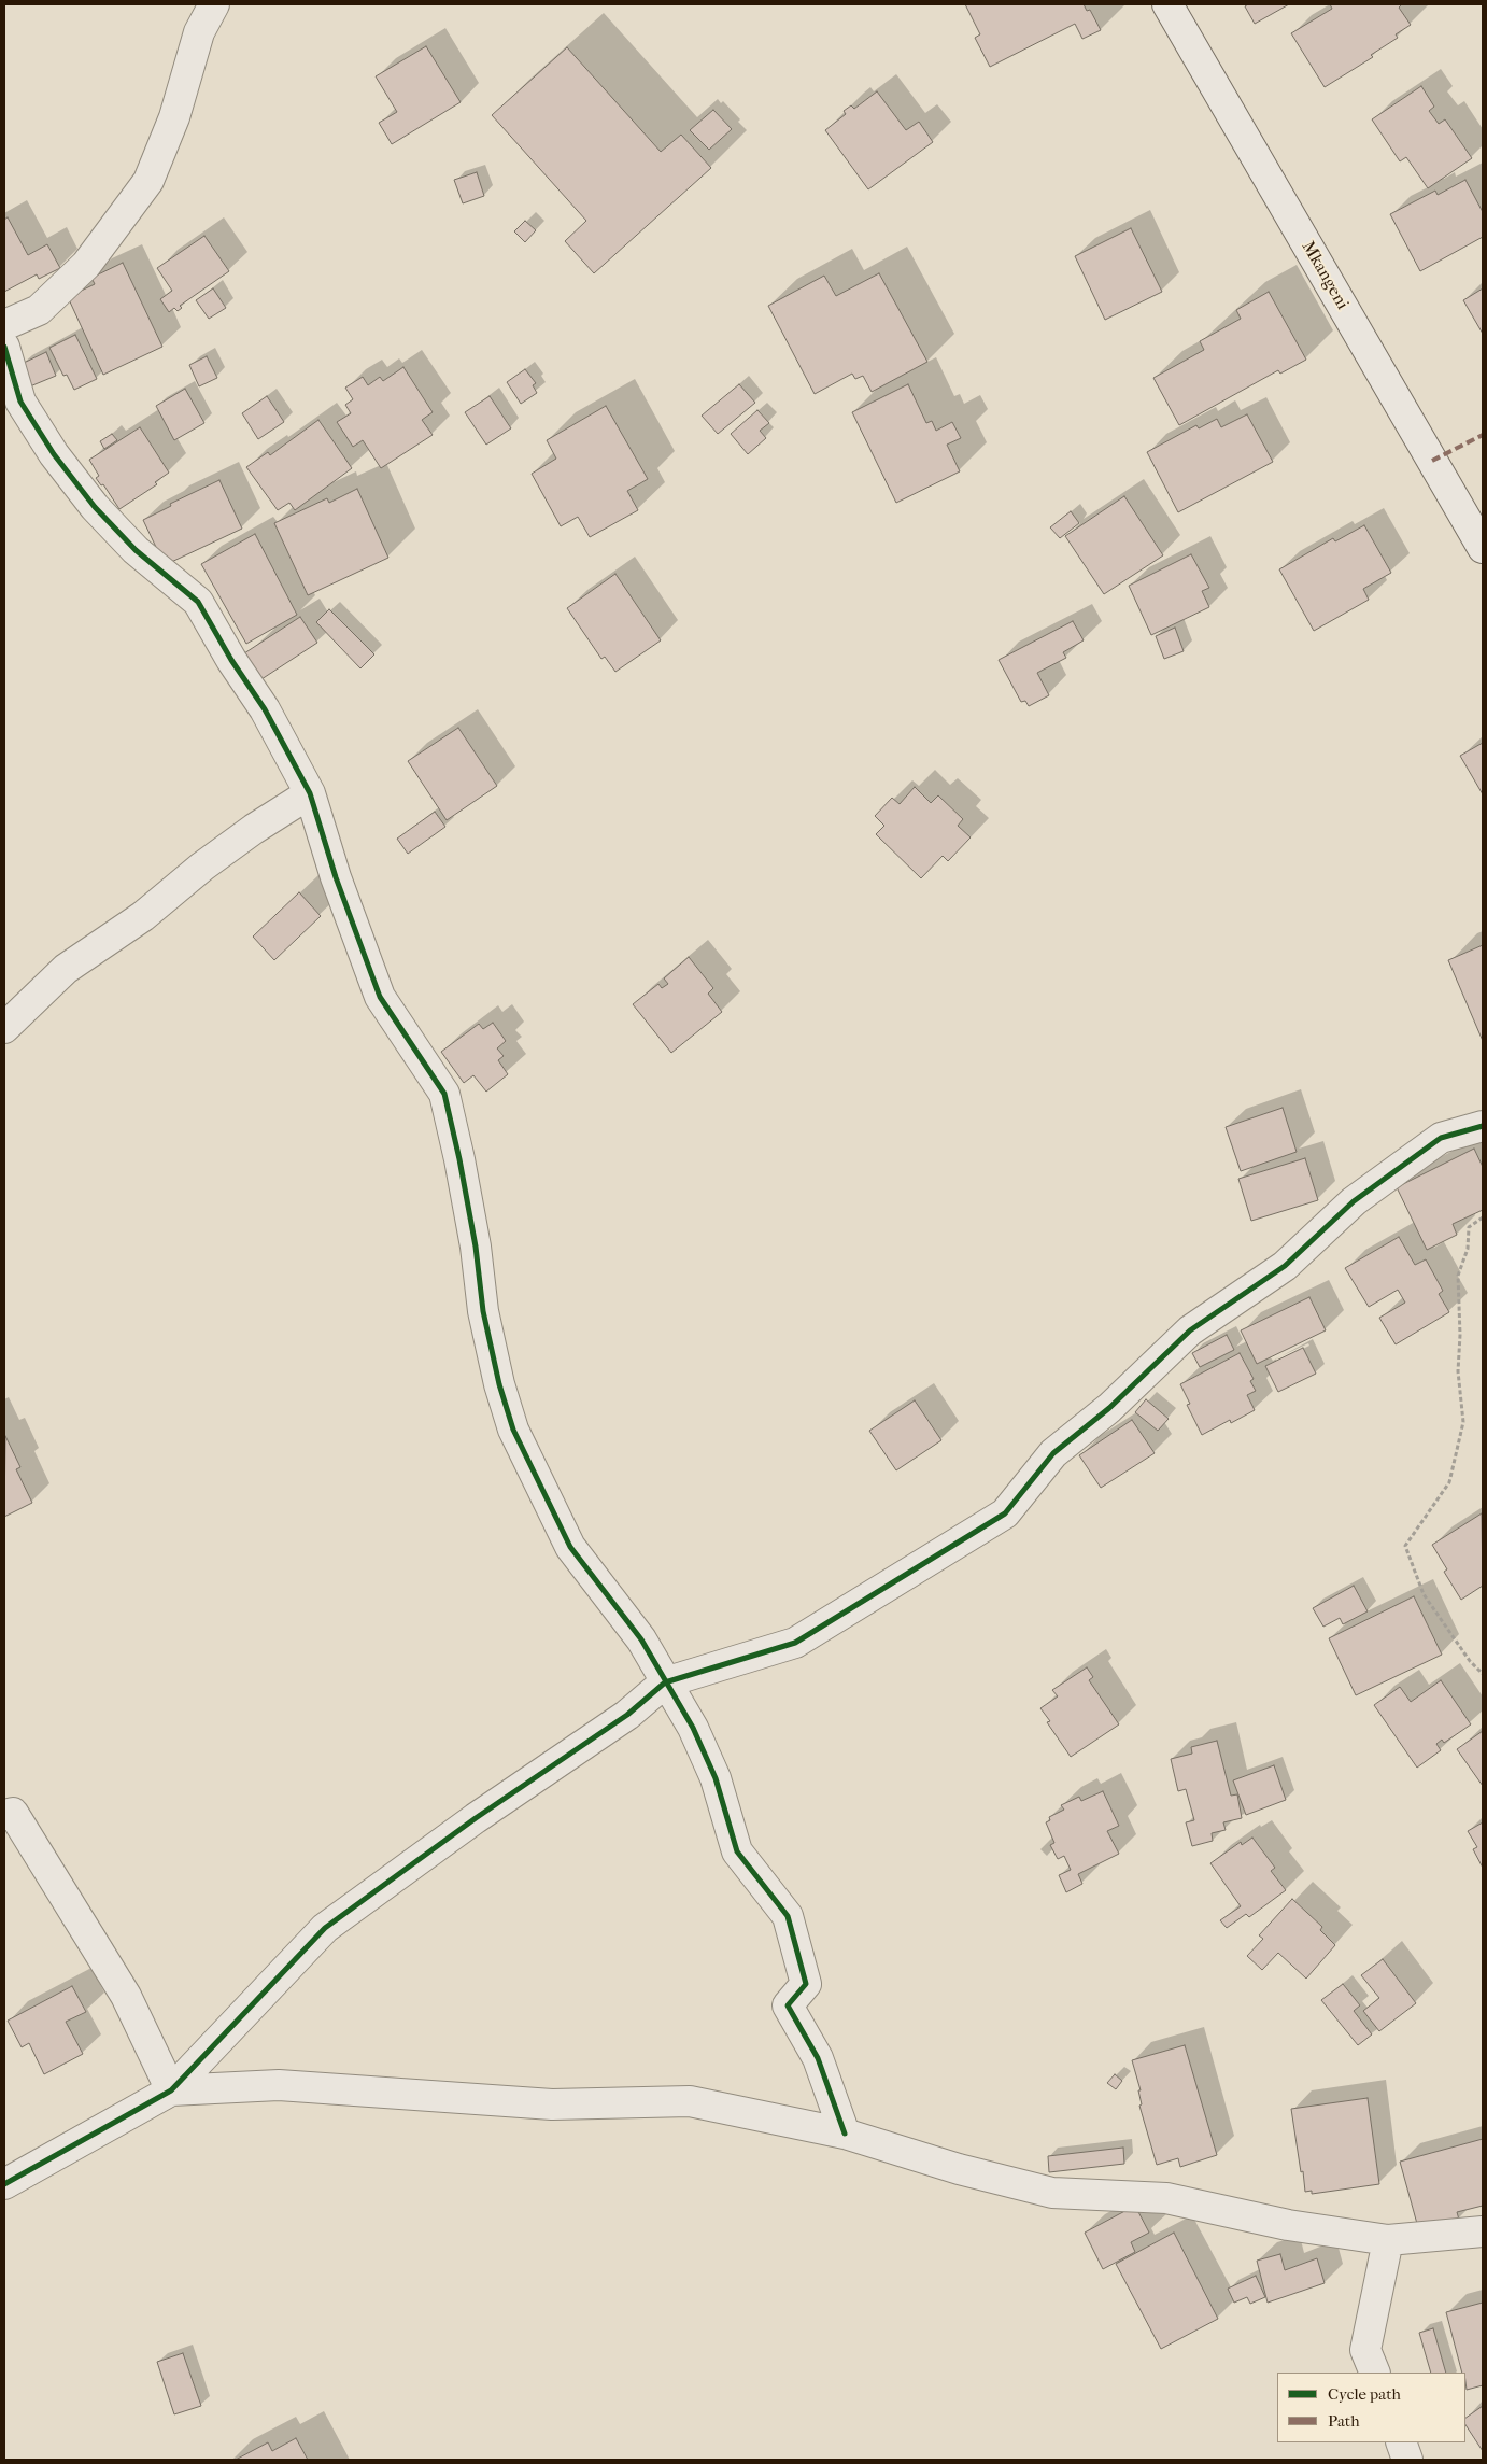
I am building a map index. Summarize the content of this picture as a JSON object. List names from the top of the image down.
{
  "streets": {
    "street": ["Mkangeni"]
  },
  "legend": ["Cycle path", "Path"]
}
